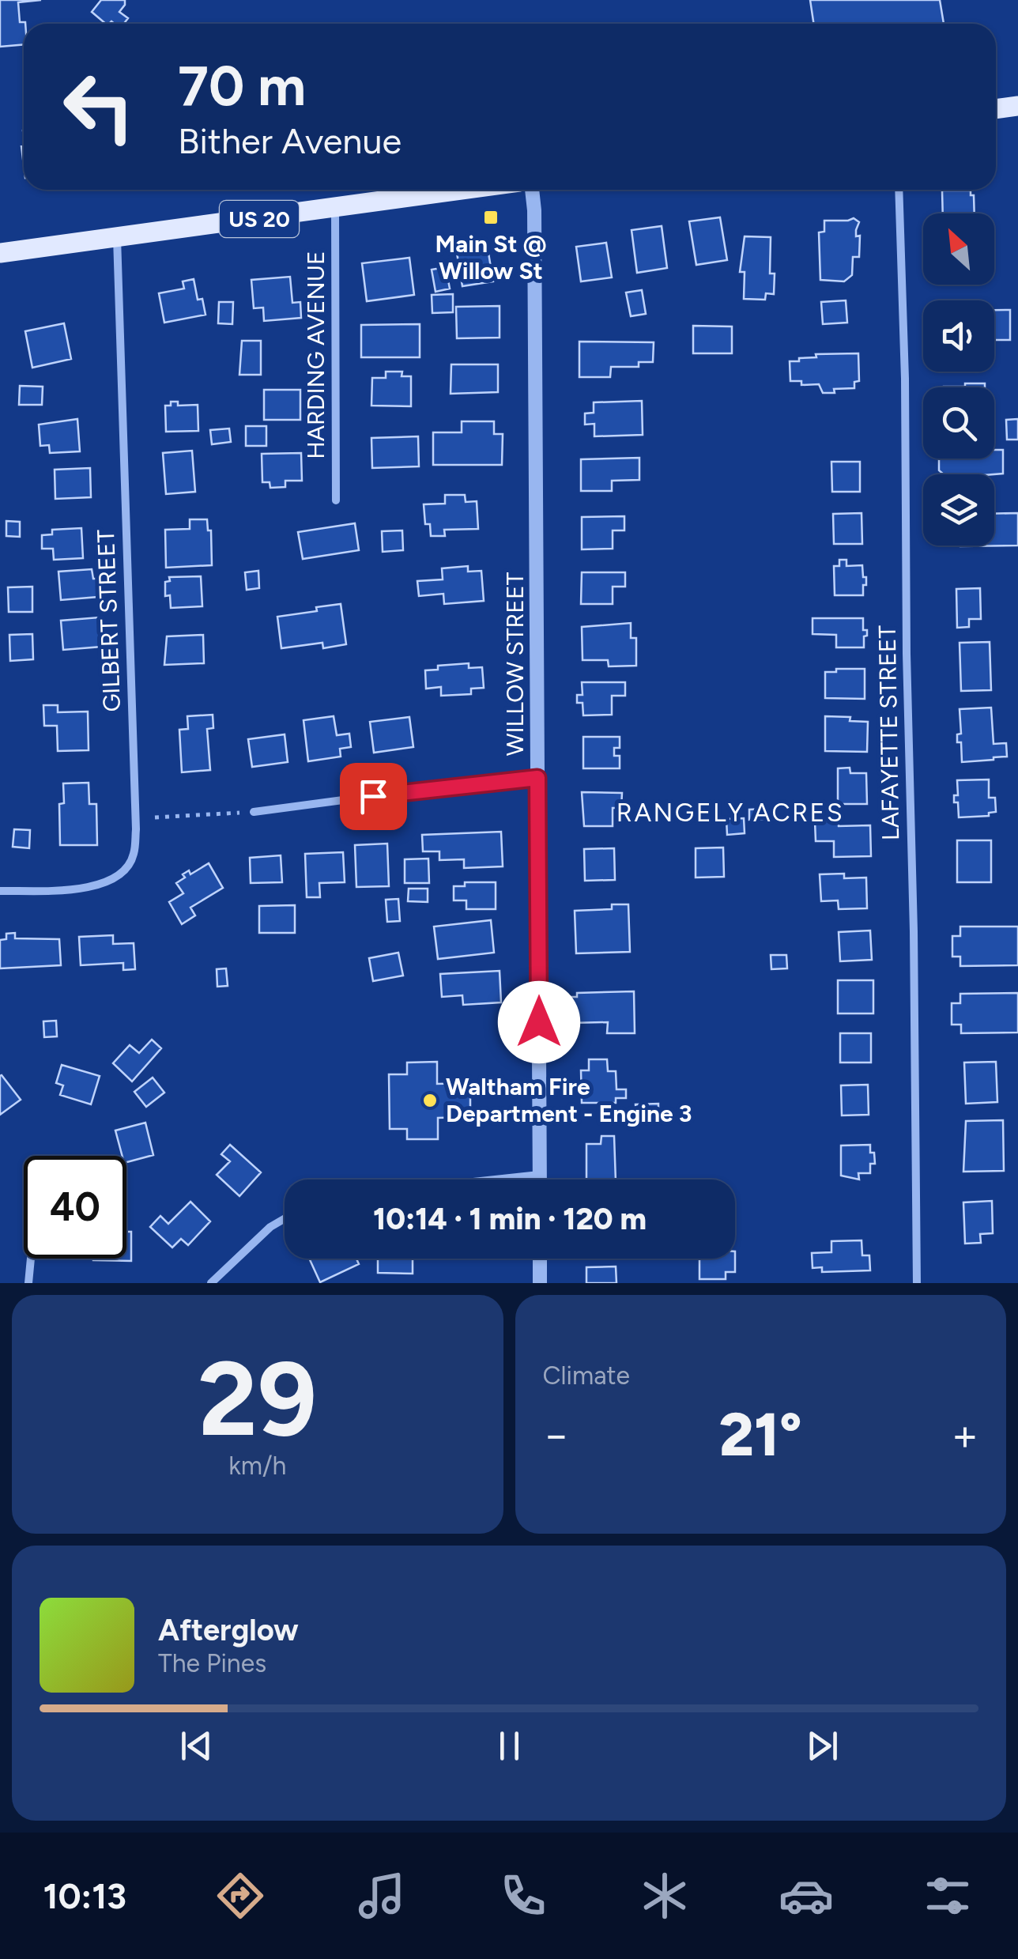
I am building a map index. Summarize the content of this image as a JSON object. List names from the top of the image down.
{
  "streets": {
    "main road": ["US 20"],
    "street": [
      "HARDING AVENUE",
      "GILBERT STREET",
      "WILLOW STREET",
      "LAFAYETTE STREET"
    ]
  },
  "crossings": [
    ["US 20", "HARDING AVENUE"],
    ["US 20", "GILBERT STREET"]
  ],
  "districts": ["RANGELY ACRES"],
  "places": {
    "transit": ["Main St @ Willow St"],
    "other": ["Waltham Fire Department - Engine 3"]
  },
  "north": "top left",
  "page": {
    "turn": ["70 m", "Bither Avenue"],
    "limit": "40",
    "trip": "10:14 · 1 min · 120 m",
    "tile": [
      ["29", "km/h"],
      "Climate"
    ],
    "heat": ["−", "21°", "+"],
    "song": ["Afterglow", "The Pines"],
    "tabs": "10:13"
  }
}
